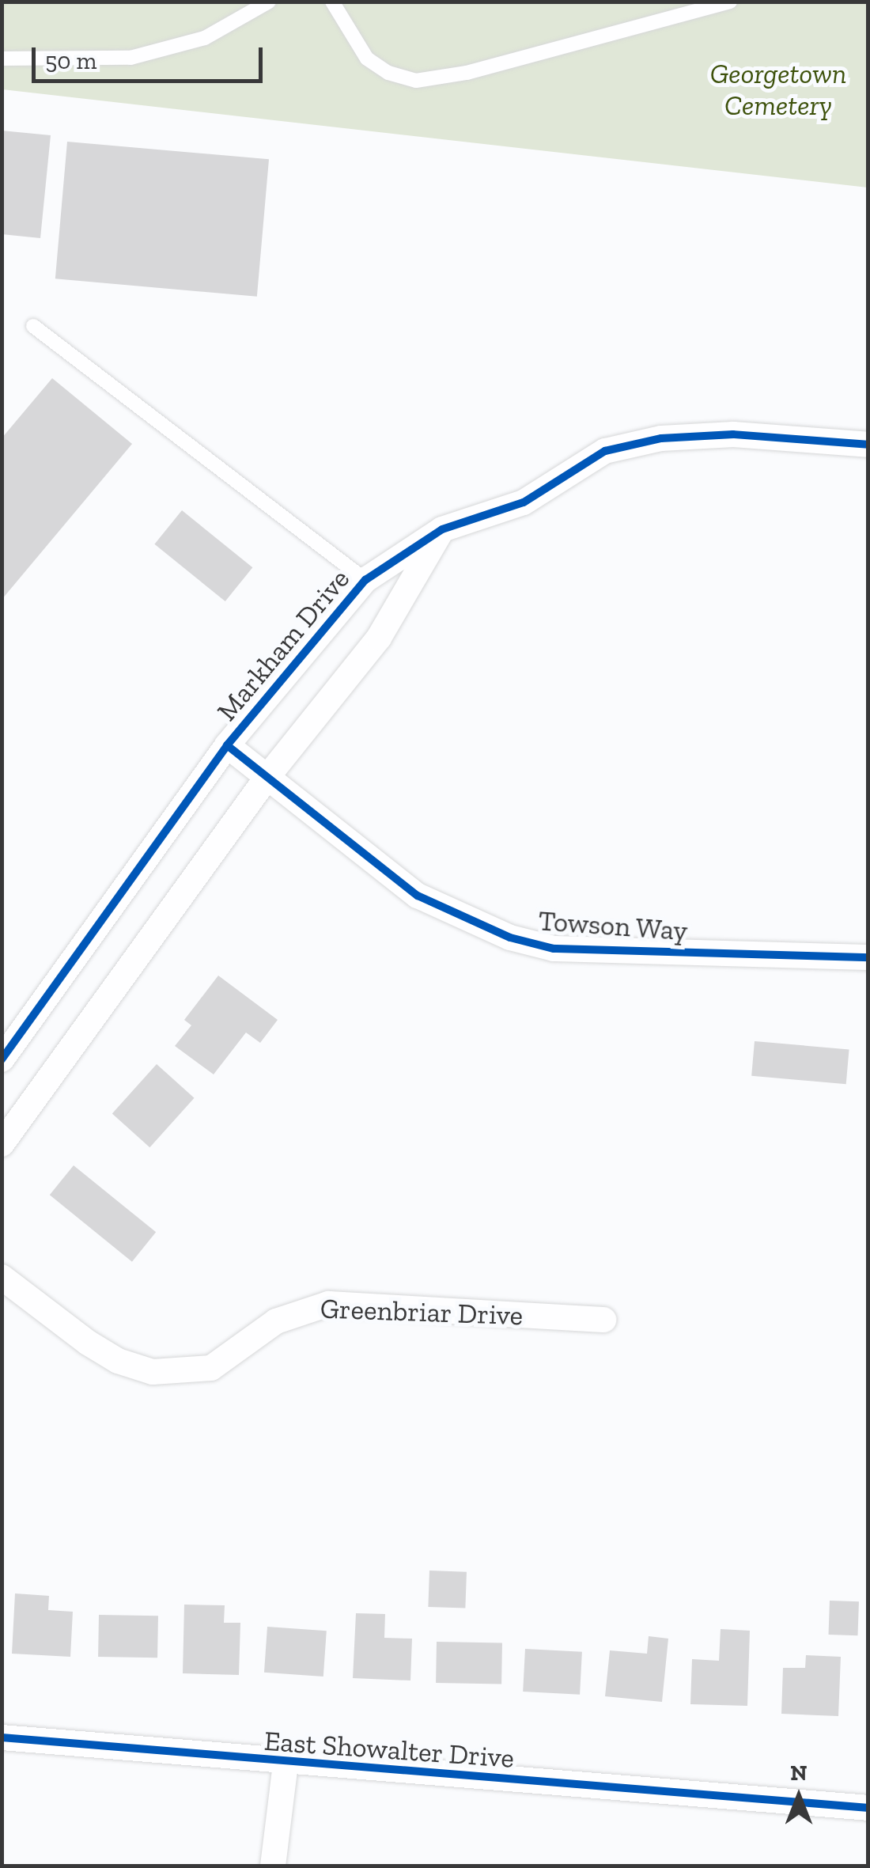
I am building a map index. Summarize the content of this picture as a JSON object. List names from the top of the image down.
{
  "streets": {
    "street": [
      "Markham Drive",
      "Towson Way",
      "Greenbriar Drive",
      "East Showalter Drive"
    ]
  },
  "crossings": [
    ["Markham Drive", "Towson Way"]
  ],
  "parks": ["Georgetown Cemetery"],
  "scale_bar": "50 m",
  "north": "top"
}
